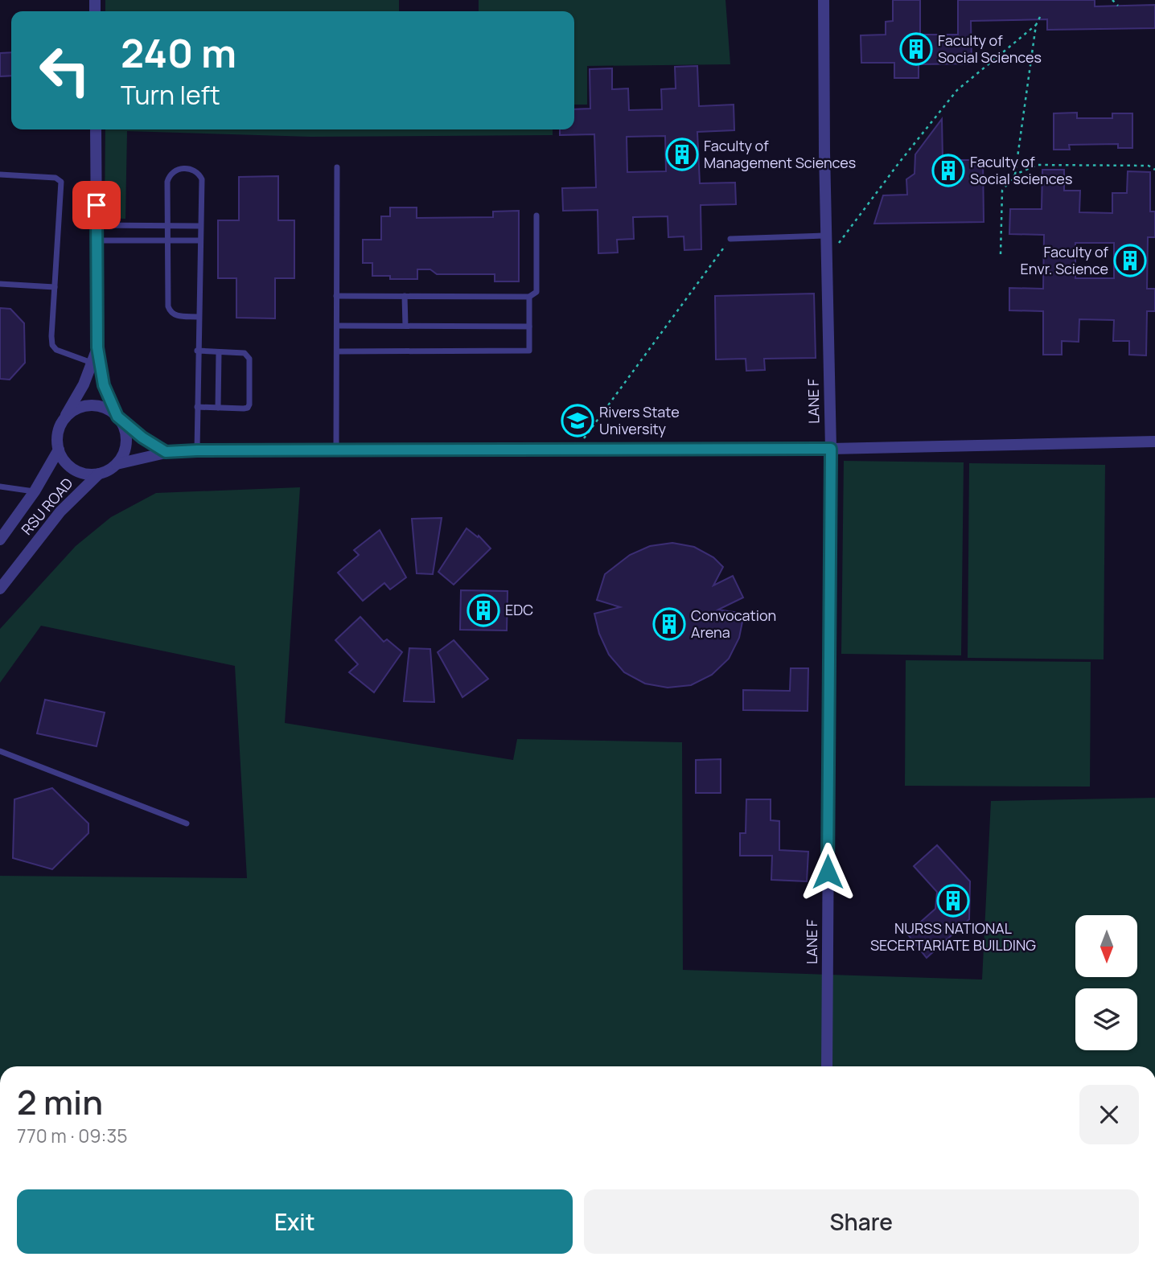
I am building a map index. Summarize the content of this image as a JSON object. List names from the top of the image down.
{
  "streets": {
    "street": ["LANE F", "RSU ROAD"]
  },
  "places": {
    "building": [
      "Faculty of Social Sciences",
      "Faculty of Management Sciences",
      "Faculty of Social sciences",
      "Faculty of Envr. Science",
      "EDC",
      "Convocation Arena",
      "NURSS NATIONAL SECERTARIATE BUILDING"
    ],
    "school or university": ["Rivers State University"]
  },
  "north": "bottom",
  "page": {
    "turn": ["240 m", "Turn left"],
    "heading": ["2 min", "770 m · 09:35"],
    "buttons": ["Exit", "Share"]
  }
}
